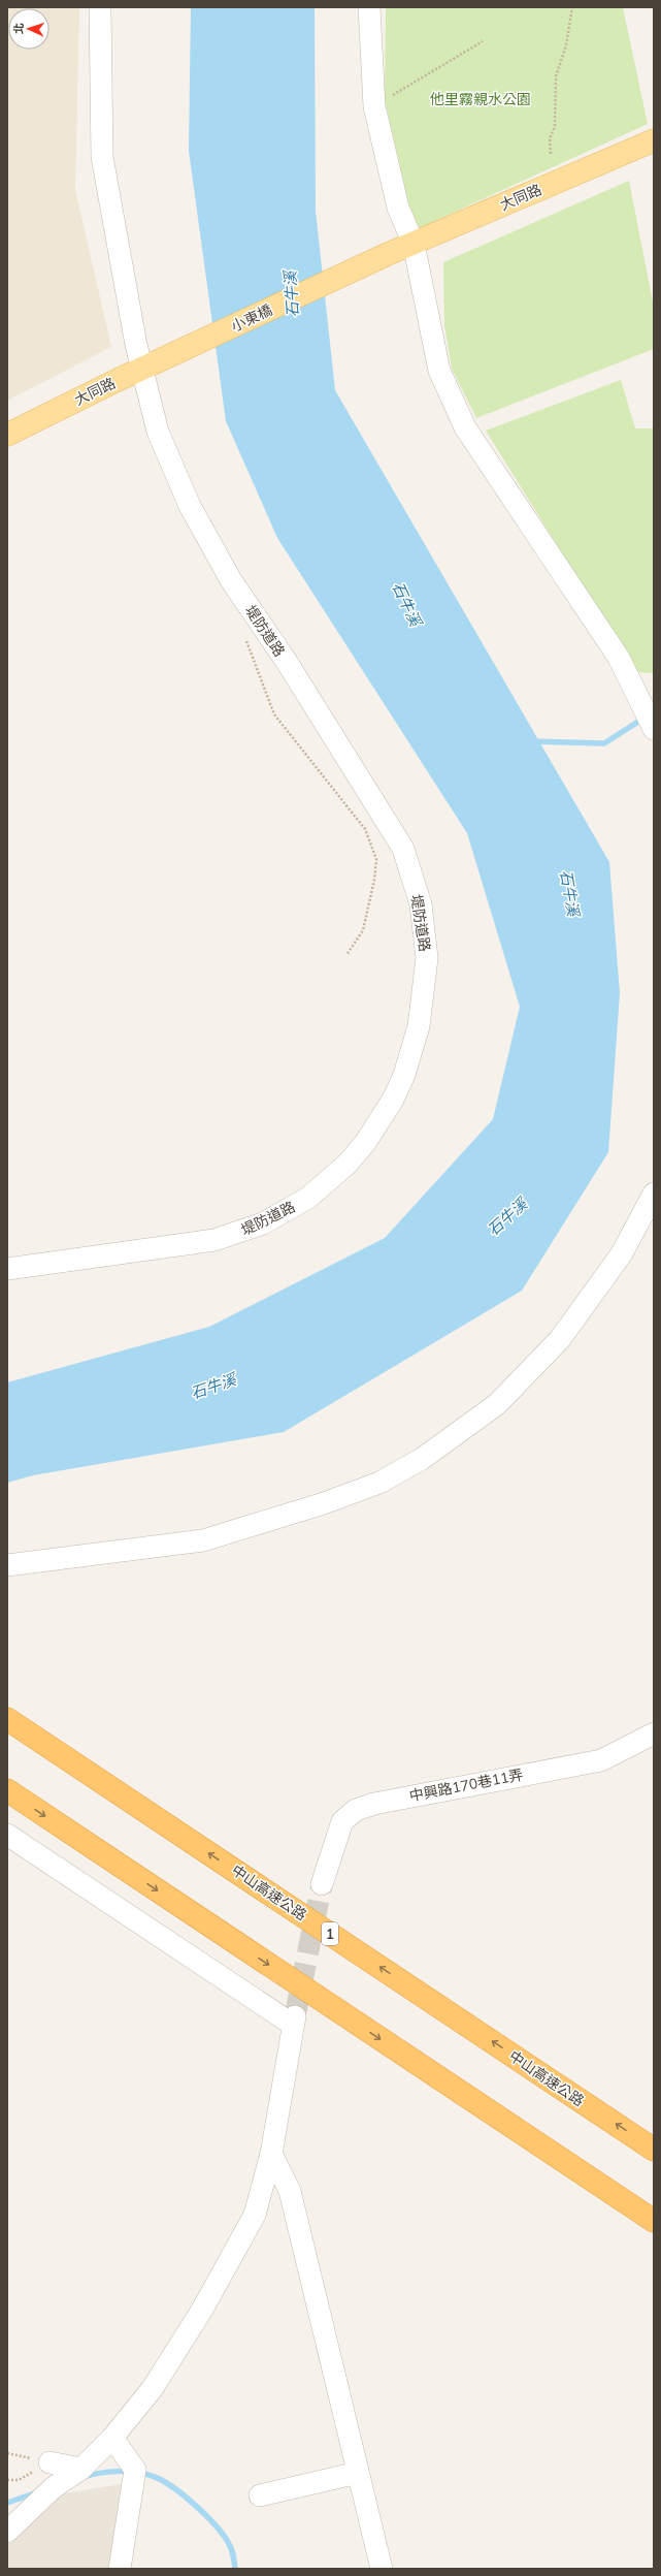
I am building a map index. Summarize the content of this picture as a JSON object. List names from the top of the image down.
{
  "streets": {
    "highway": ["中山高速公路", "1"],
    "main road": ["大同路", "小東橋"],
    "street": ["堤防道路", "中興路170巷11弄"]
  },
  "crossings": [
    ["大同路", "小東橋"],
    ["大同路", "堤防道路"]
  ],
  "water": ["石牛溪"],
  "parks": ["他里霧親水公園"],
  "north": "left"
}
